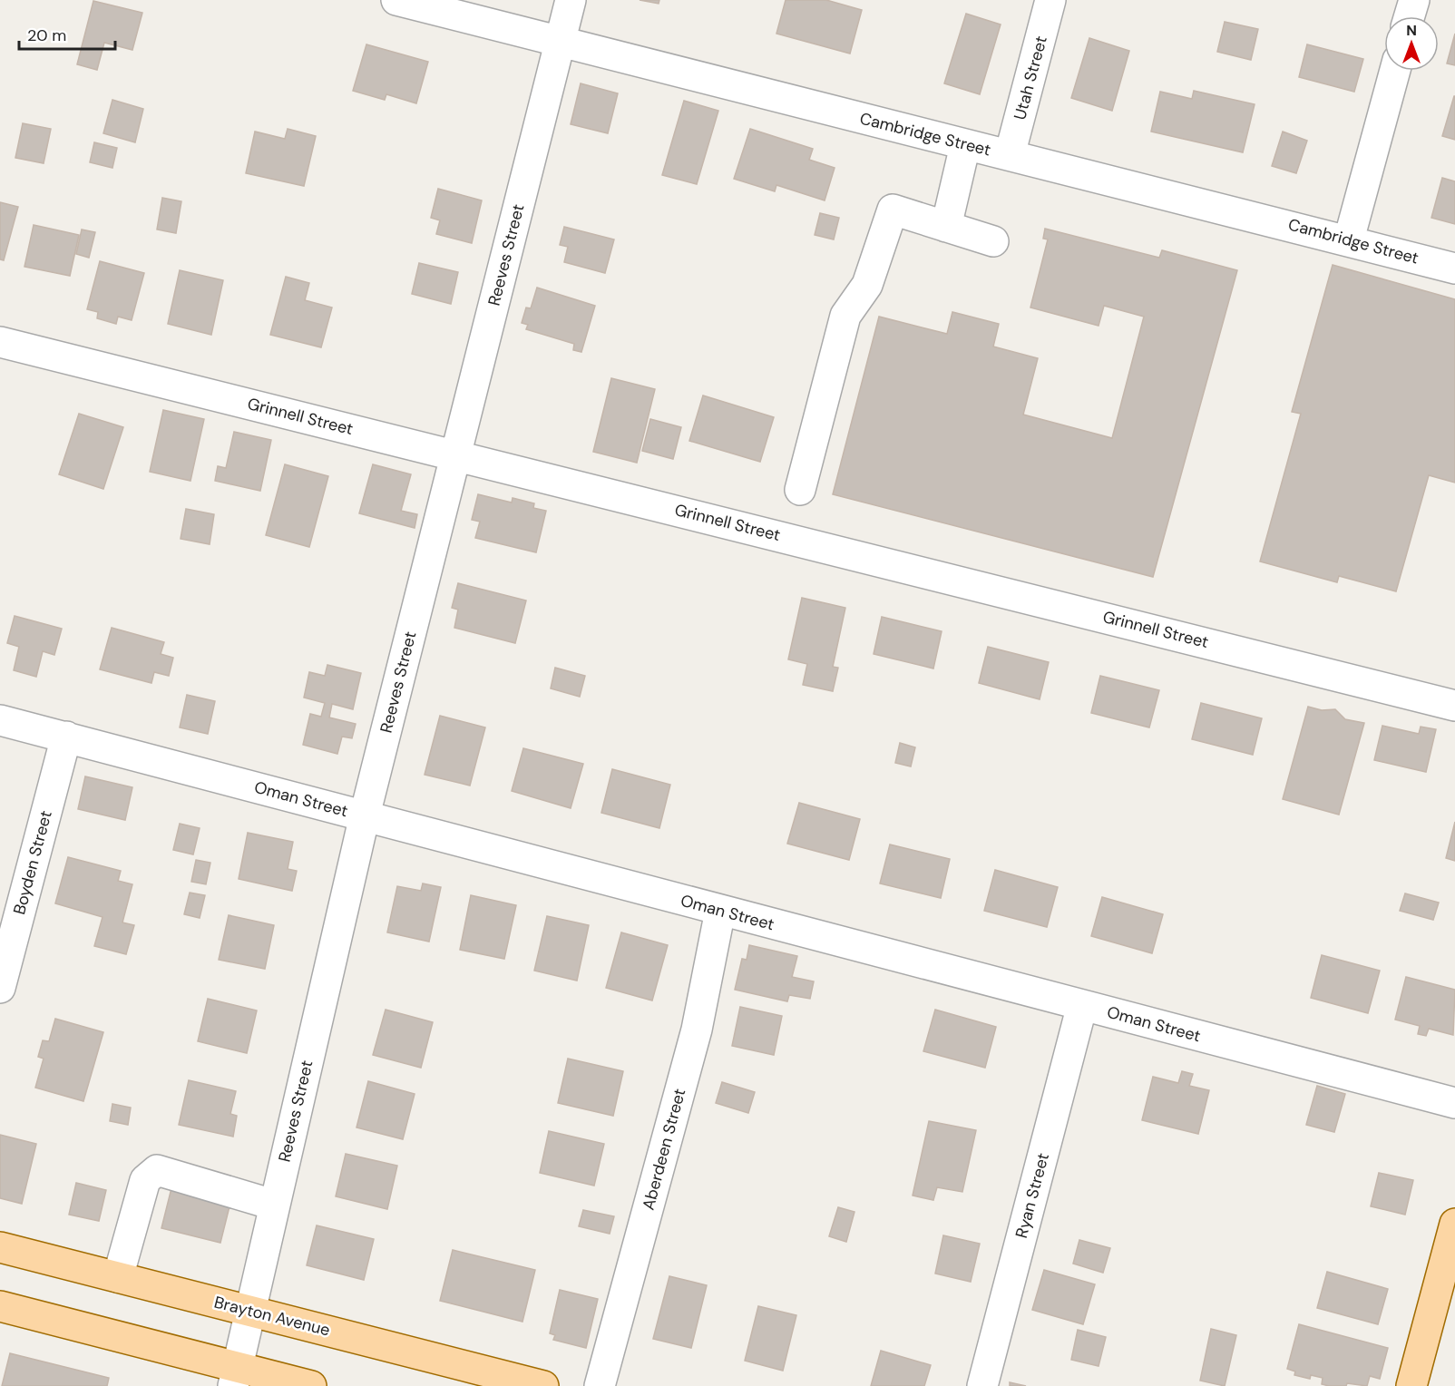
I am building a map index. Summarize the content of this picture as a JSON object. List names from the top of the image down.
{
  "streets": {
    "main road": ["Brayton Avenue"],
    "street": [
      "Utah Street",
      "Cambridge Street",
      "Reeves Street",
      "Grinnell Street",
      "Oman Street",
      "Boyden Street",
      "Aberdeen Street",
      "Ryan Street"
    ]
  },
  "crossings": [
    ["Utah Street", "Cambridge Street"],
    ["Cambridge Street", "Reeves Street"],
    ["Reeves Street", "Grinnell Street"],
    ["Reeves Street", "Oman Street"],
    ["Reeves Street", "Brayton Avenue"],
    ["Oman Street", "Boyden Street"],
    ["Oman Street", "Aberdeen Street"],
    ["Oman Street", "Ryan Street"]
  ],
  "scale_bar": "20 m",
  "north": "top"
}
